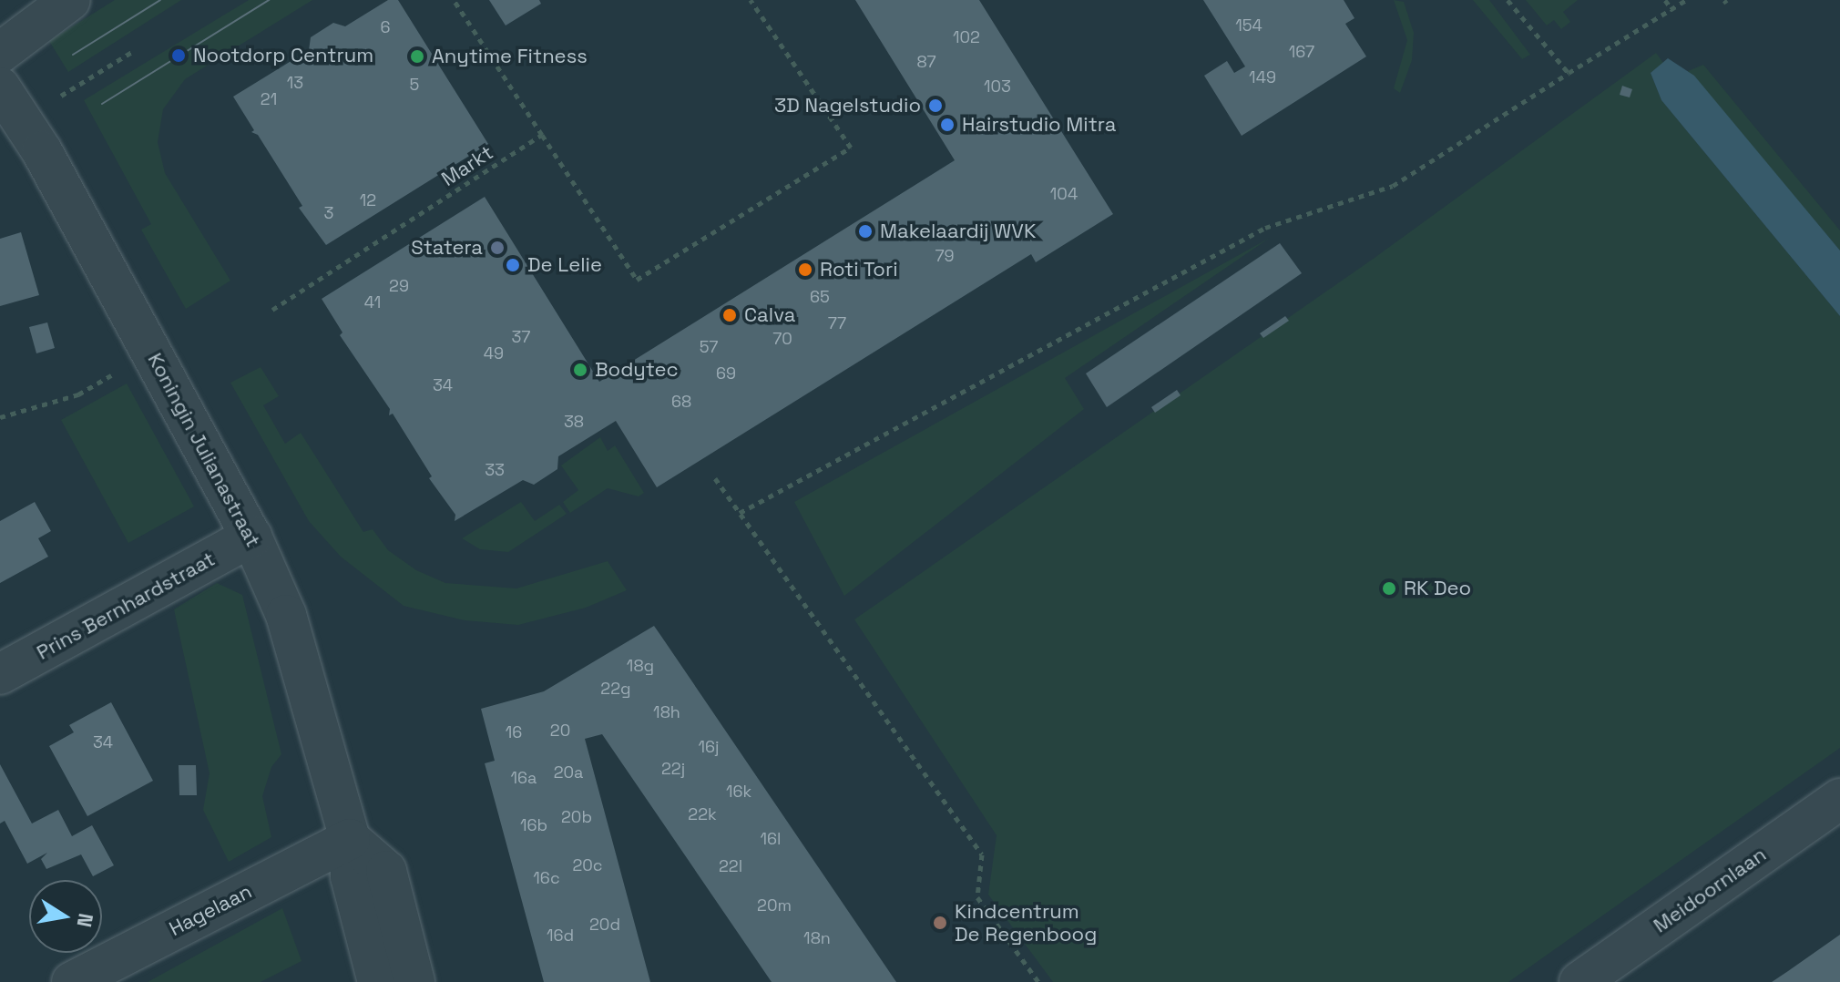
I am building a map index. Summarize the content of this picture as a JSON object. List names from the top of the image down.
{
  "streets": {
    "street": [
      "Koningin Julianastraat",
      "Prins Bernhardstraat",
      "Meidoornlaan",
      "Hagelaan"
    ],
    "path": ["Markt"]
  },
  "crossings": [
    ["Koningin Julianastraat", "Prins Bernhardstraat"],
    ["Koningin Julianastraat", "Hagelaan"]
  ],
  "places": [
    "Nootdorp Centrum",
    "Anytime Fitness",
    "3D Nagelstudio",
    "Hairstudio Mitra",
    "Makelaardij WVK",
    "Statera",
    "De Lelie",
    "Roti Tori",
    "Calva",
    "Bodytec",
    "RK Deo",
    "Kindcentrum De Regenboog"
  ],
  "house_numbers": [
    "154",
    "6",
    "102",
    "167",
    "87",
    "149",
    "13",
    "5",
    "103",
    "21",
    "104",
    "12",
    "3",
    "79",
    "29",
    "65",
    "41",
    "77",
    "37",
    "70",
    "57",
    "49",
    "69",
    "34",
    "68",
    "38",
    "33",
    "18g",
    "22g",
    "18h",
    "20",
    "16",
    "34",
    "16j",
    "22j",
    "20a",
    "16a",
    "16k",
    "22k",
    "20b",
    "16b",
    "16l",
    "20c",
    "22l",
    "16c",
    "20m",
    "20d",
    "16d",
    "18n"
  ],
  "north": "right"
}
